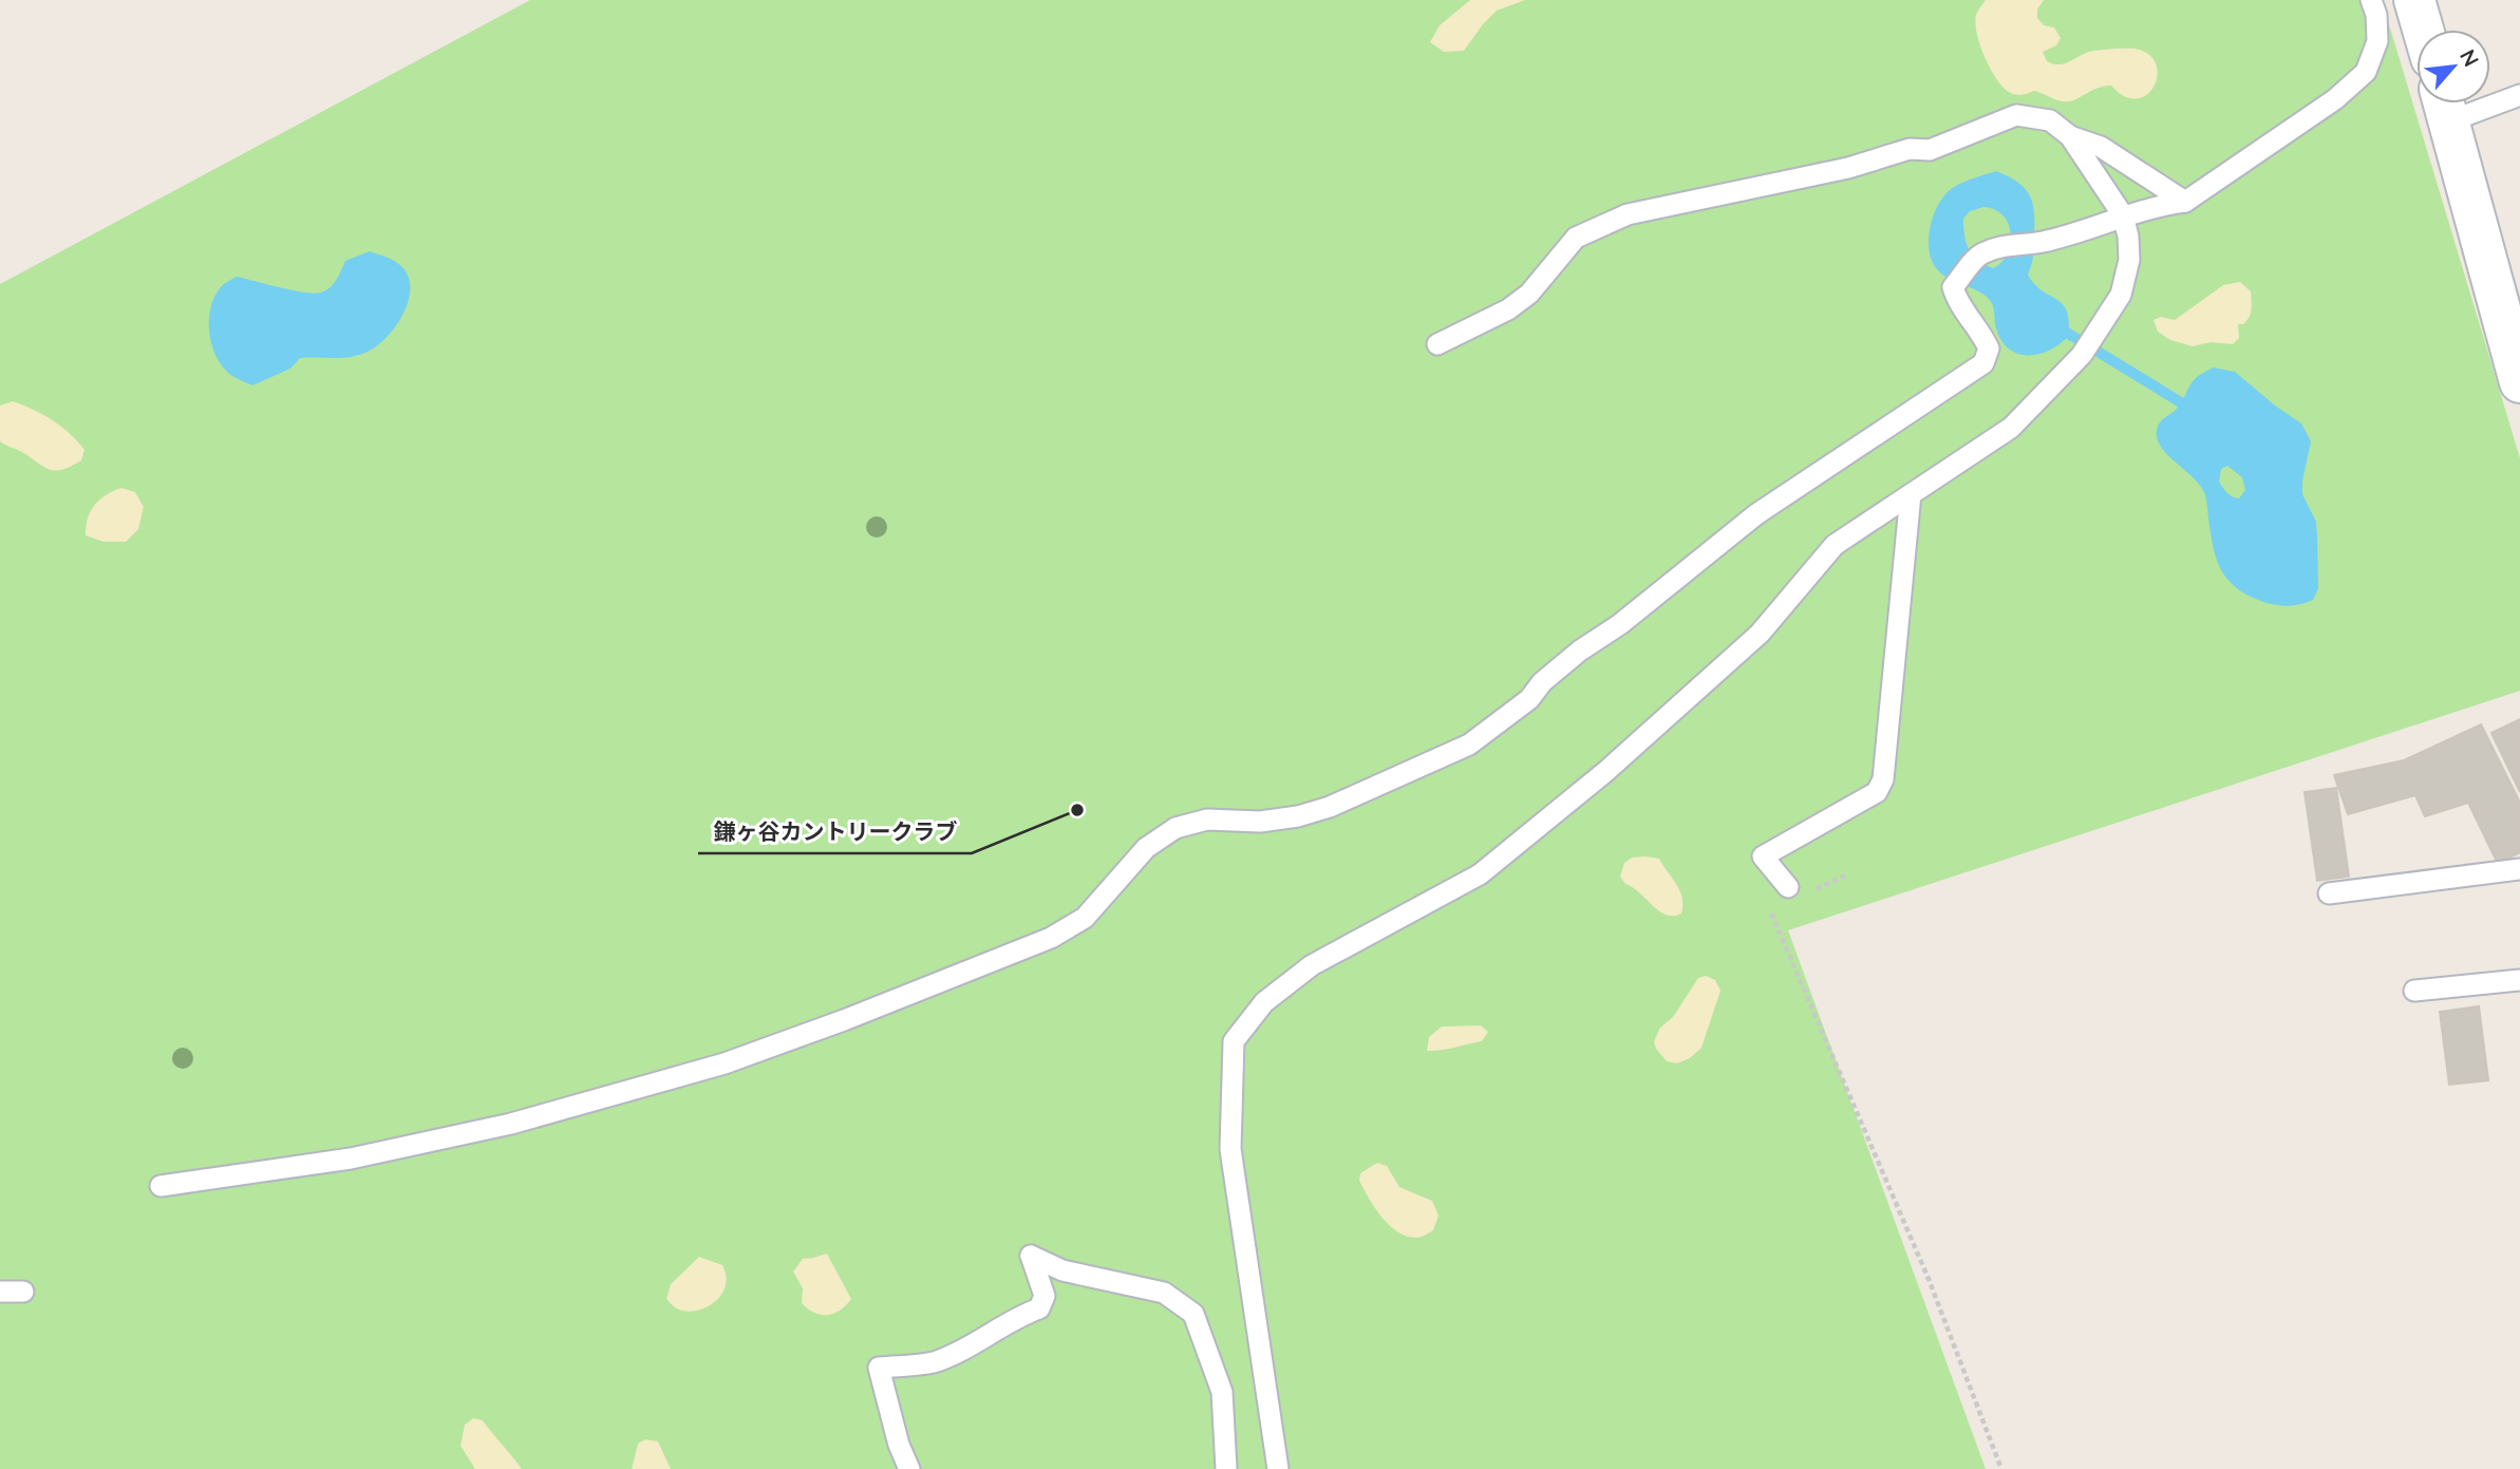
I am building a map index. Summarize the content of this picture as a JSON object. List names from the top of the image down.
{
  "places": ["鎌ヶ谷カントリークラブ"],
  "north": "top right"
}
